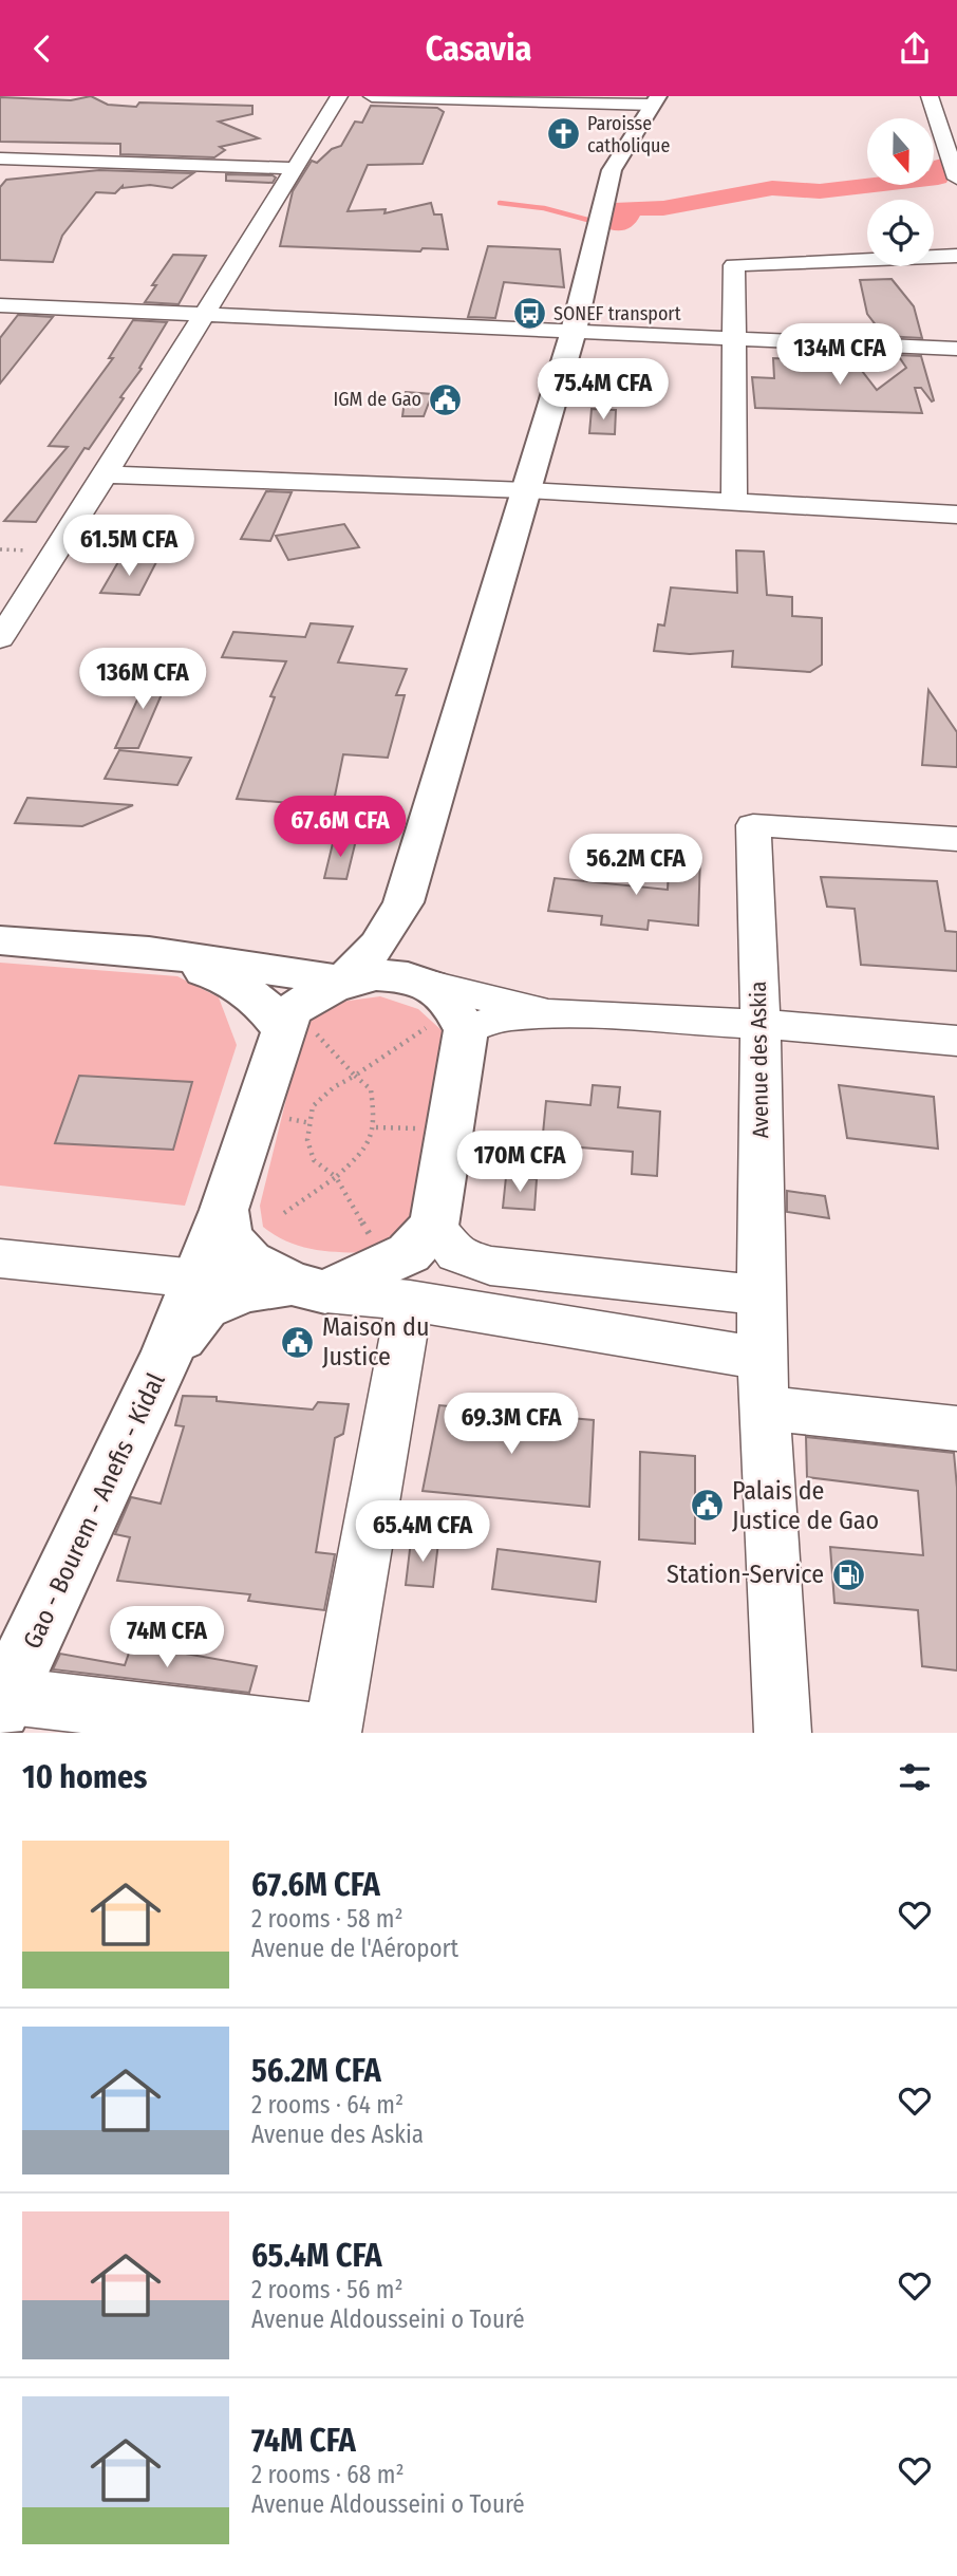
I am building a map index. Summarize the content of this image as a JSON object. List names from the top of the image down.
{
  "streets": {
    "main road": ["Gao - Bourem - Anefis - Kidal"],
    "street": ["Avenue des Askia"]
  },
  "places": {
    "church": ["Paroisse catholique"],
    "bus stop": ["SONEF transport"],
    "public building": ["IGM de Gao", "Maison du Justice", "Palais de Justice de Gao"],
    "fuel station": ["Station-Service"]
  },
  "north": "bottom",
  "page": {
    "header": "Casavia",
    "price": [
      "134M CFA",
      "75.4M CFA",
      "61.5M CFA",
      "136M CFA",
      "67.6M CFA",
      "56.2M CFA",
      "170M CFA",
      "69.3M CFA",
      "65.4M CFA",
      "74M CFA"
    ],
    "heading": "10 homes",
    "list": [
      {
        "name": "67.6M CFA",
        "note": "2 rooms · 58 m² · Avenue de l'Aéroport"
      },
      {
        "name": "56.2M CFA",
        "note": "2 rooms · 64 m² · Avenue des Askia"
      },
      {
        "name": "65.4M CFA",
        "note": "2 rooms · 56 m² · Avenue Aldousseini o Touré"
      },
      {
        "name": "74M CFA",
        "note": "2 rooms · 68 m² · Avenue Aldousseini o Touré"
      }
    ]
  }
}
